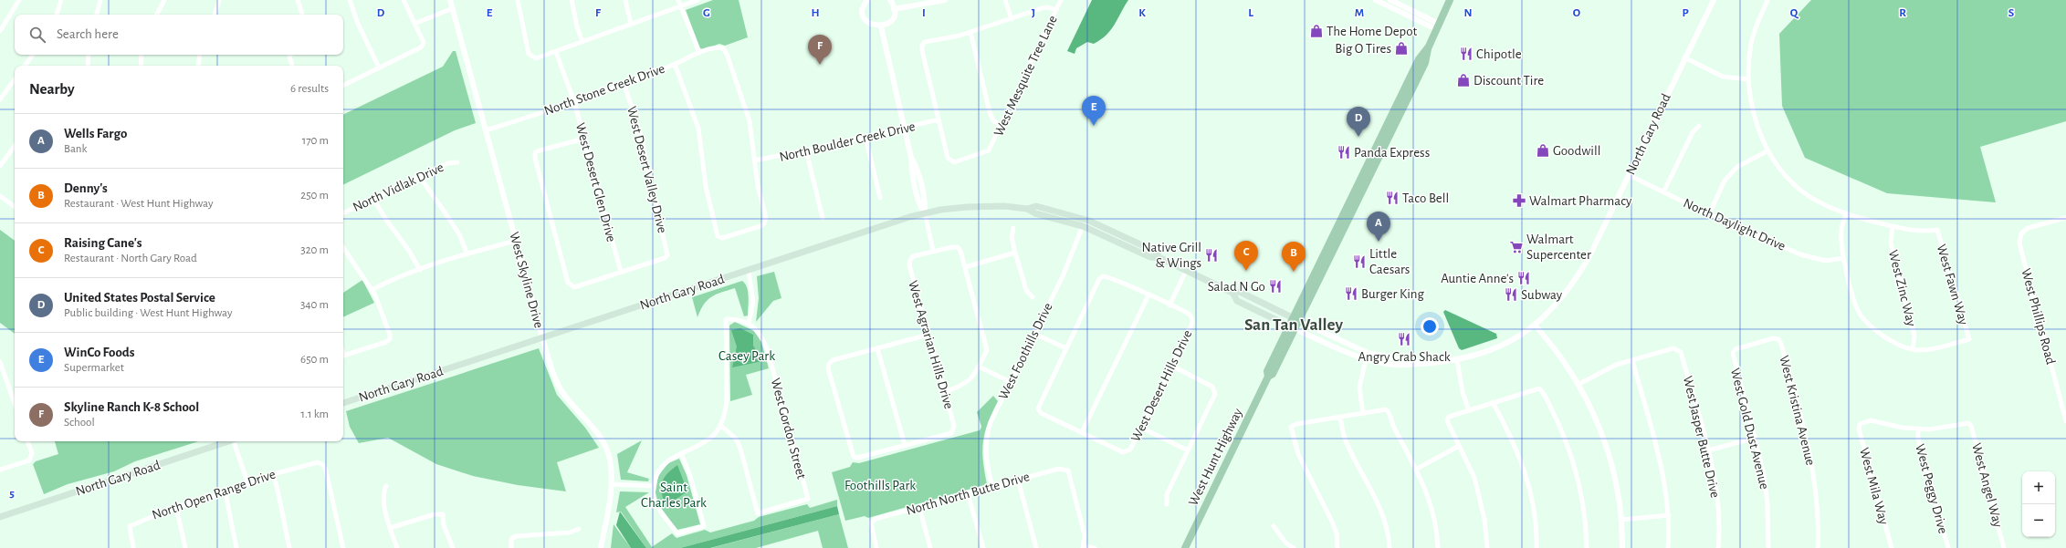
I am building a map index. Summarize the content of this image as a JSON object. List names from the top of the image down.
{
  "streets": {
    "main road": ["North Gary Road", "West Hunt Highway"],
    "street": [
      "West Mesquite Tree Lane",
      "North Stone Creek Drive",
      "North Boulder Creek Drive",
      "West Desert Valley Drive",
      "West Desert Glen Drive",
      "North Vidlak Drive",
      "North Daylight Drive",
      "West Skyline Drive",
      "West Fawn Way",
      "West Zinc Way",
      "West Phillips Road",
      "West Agrarian Hills Drive",
      "West Foothills Drive",
      "West Desert Hills Drive",
      "West Kristina Avenue",
      "West Gordon Street",
      "West Gold Dust Avenue",
      "West Jasper Butte Drive",
      "West Angel Way",
      "West Mila Way",
      "West Peggy Drive",
      "North North Butte Drive",
      "North Open Range Drive"
    ]
  },
  "crossings": [
    ["West Mesquite Tree Lane", "North Boulder Creek Drive"],
    ["North Stone Creek Drive", "North Boulder Creek Drive"],
    ["North Stone Creek Drive", "West Desert Valley Drive"],
    ["North Stone Creek Drive", "West Desert Glen Drive"],
    ["North Stone Creek Drive", "West Skyline Drive"],
    ["North Gary Road", "North Daylight Drive"],
    ["North Gary Road", "West Skyline Drive"],
    ["North Gary Road", "West Foothills Drive"],
    ["North Gary Road", "West Hunt Highway"],
    ["West Desert Valley Drive", "West Desert Glen Drive"],
    ["West Fawn Way", "West Zinc Way"],
    ["West Foothills Drive", "North North Butte Drive"],
    ["West Kristina Avenue", "West Gold Dust Avenue"],
    ["West Angel Way", "West Mila Way"],
    ["West Angel Way", "West Peggy Drive"],
    ["West Mila Way", "West Peggy Drive"]
  ],
  "districts": ["San Tan Valley"],
  "parks": ["Casey Park", "Foothills Park", "Saint Charles Park"],
  "places": {
    "shop": [
      "The Home Depot",
      "Big O Tires",
      "Discount Tire",
      "Goodwill"
    ],
    "restaurant": [
      "Chipotle",
      "Panda Express",
      "Taco Bell",
      "Native Grill & Wings",
      "Little Caesars",
      "Auntie Anne's",
      "Salad N Go",
      "Burger King",
      "Subway",
      "Angry Crab Shack"
    ],
    "pharmacy": ["Walmart Pharmacy"],
    "supermarket": ["Walmart Supercenter"]
  },
  "page": {
    "search": "Search here",
    "pins": [
      "F",
      "E",
      "D",
      "A",
      "C",
      "B"
    ],
    "heading": ["Nearby", "6 results"],
    "list": [
      {
        "mark": "A",
        "name": "Wells Fargo",
        "note": "Bank",
        "value": "170 m"
      },
      {
        "mark": "B",
        "name": "Denny's",
        "note": "Restaurant · West Hunt Highway",
        "value": "250 m"
      },
      {
        "mark": "C",
        "name": "Raising Cane's",
        "note": "Restaurant · North Gary Road",
        "value": "320 m"
      },
      {
        "mark": "D",
        "name": "United States Postal Service",
        "note": "Public building · West Hunt Highway",
        "value": "340 m"
      },
      {
        "mark": "E",
        "name": "WinCo Foods",
        "note": "Supermarket",
        "value": "650 m"
      },
      {
        "mark": "F",
        "name": "Skyline Ranch K-8 School",
        "note": "School",
        "value": "1.1 km"
      }
    ],
    "map_buttons": ["+", "−"]
  },
  "grid": {
    "columns": [
      "D",
      "E",
      "F",
      "G",
      "H",
      "I",
      "J",
      "K",
      "L",
      "M",
      "N",
      "O",
      "P",
      "Q",
      "R",
      "S"
    ],
    "rows": ["5"]
  }
}
